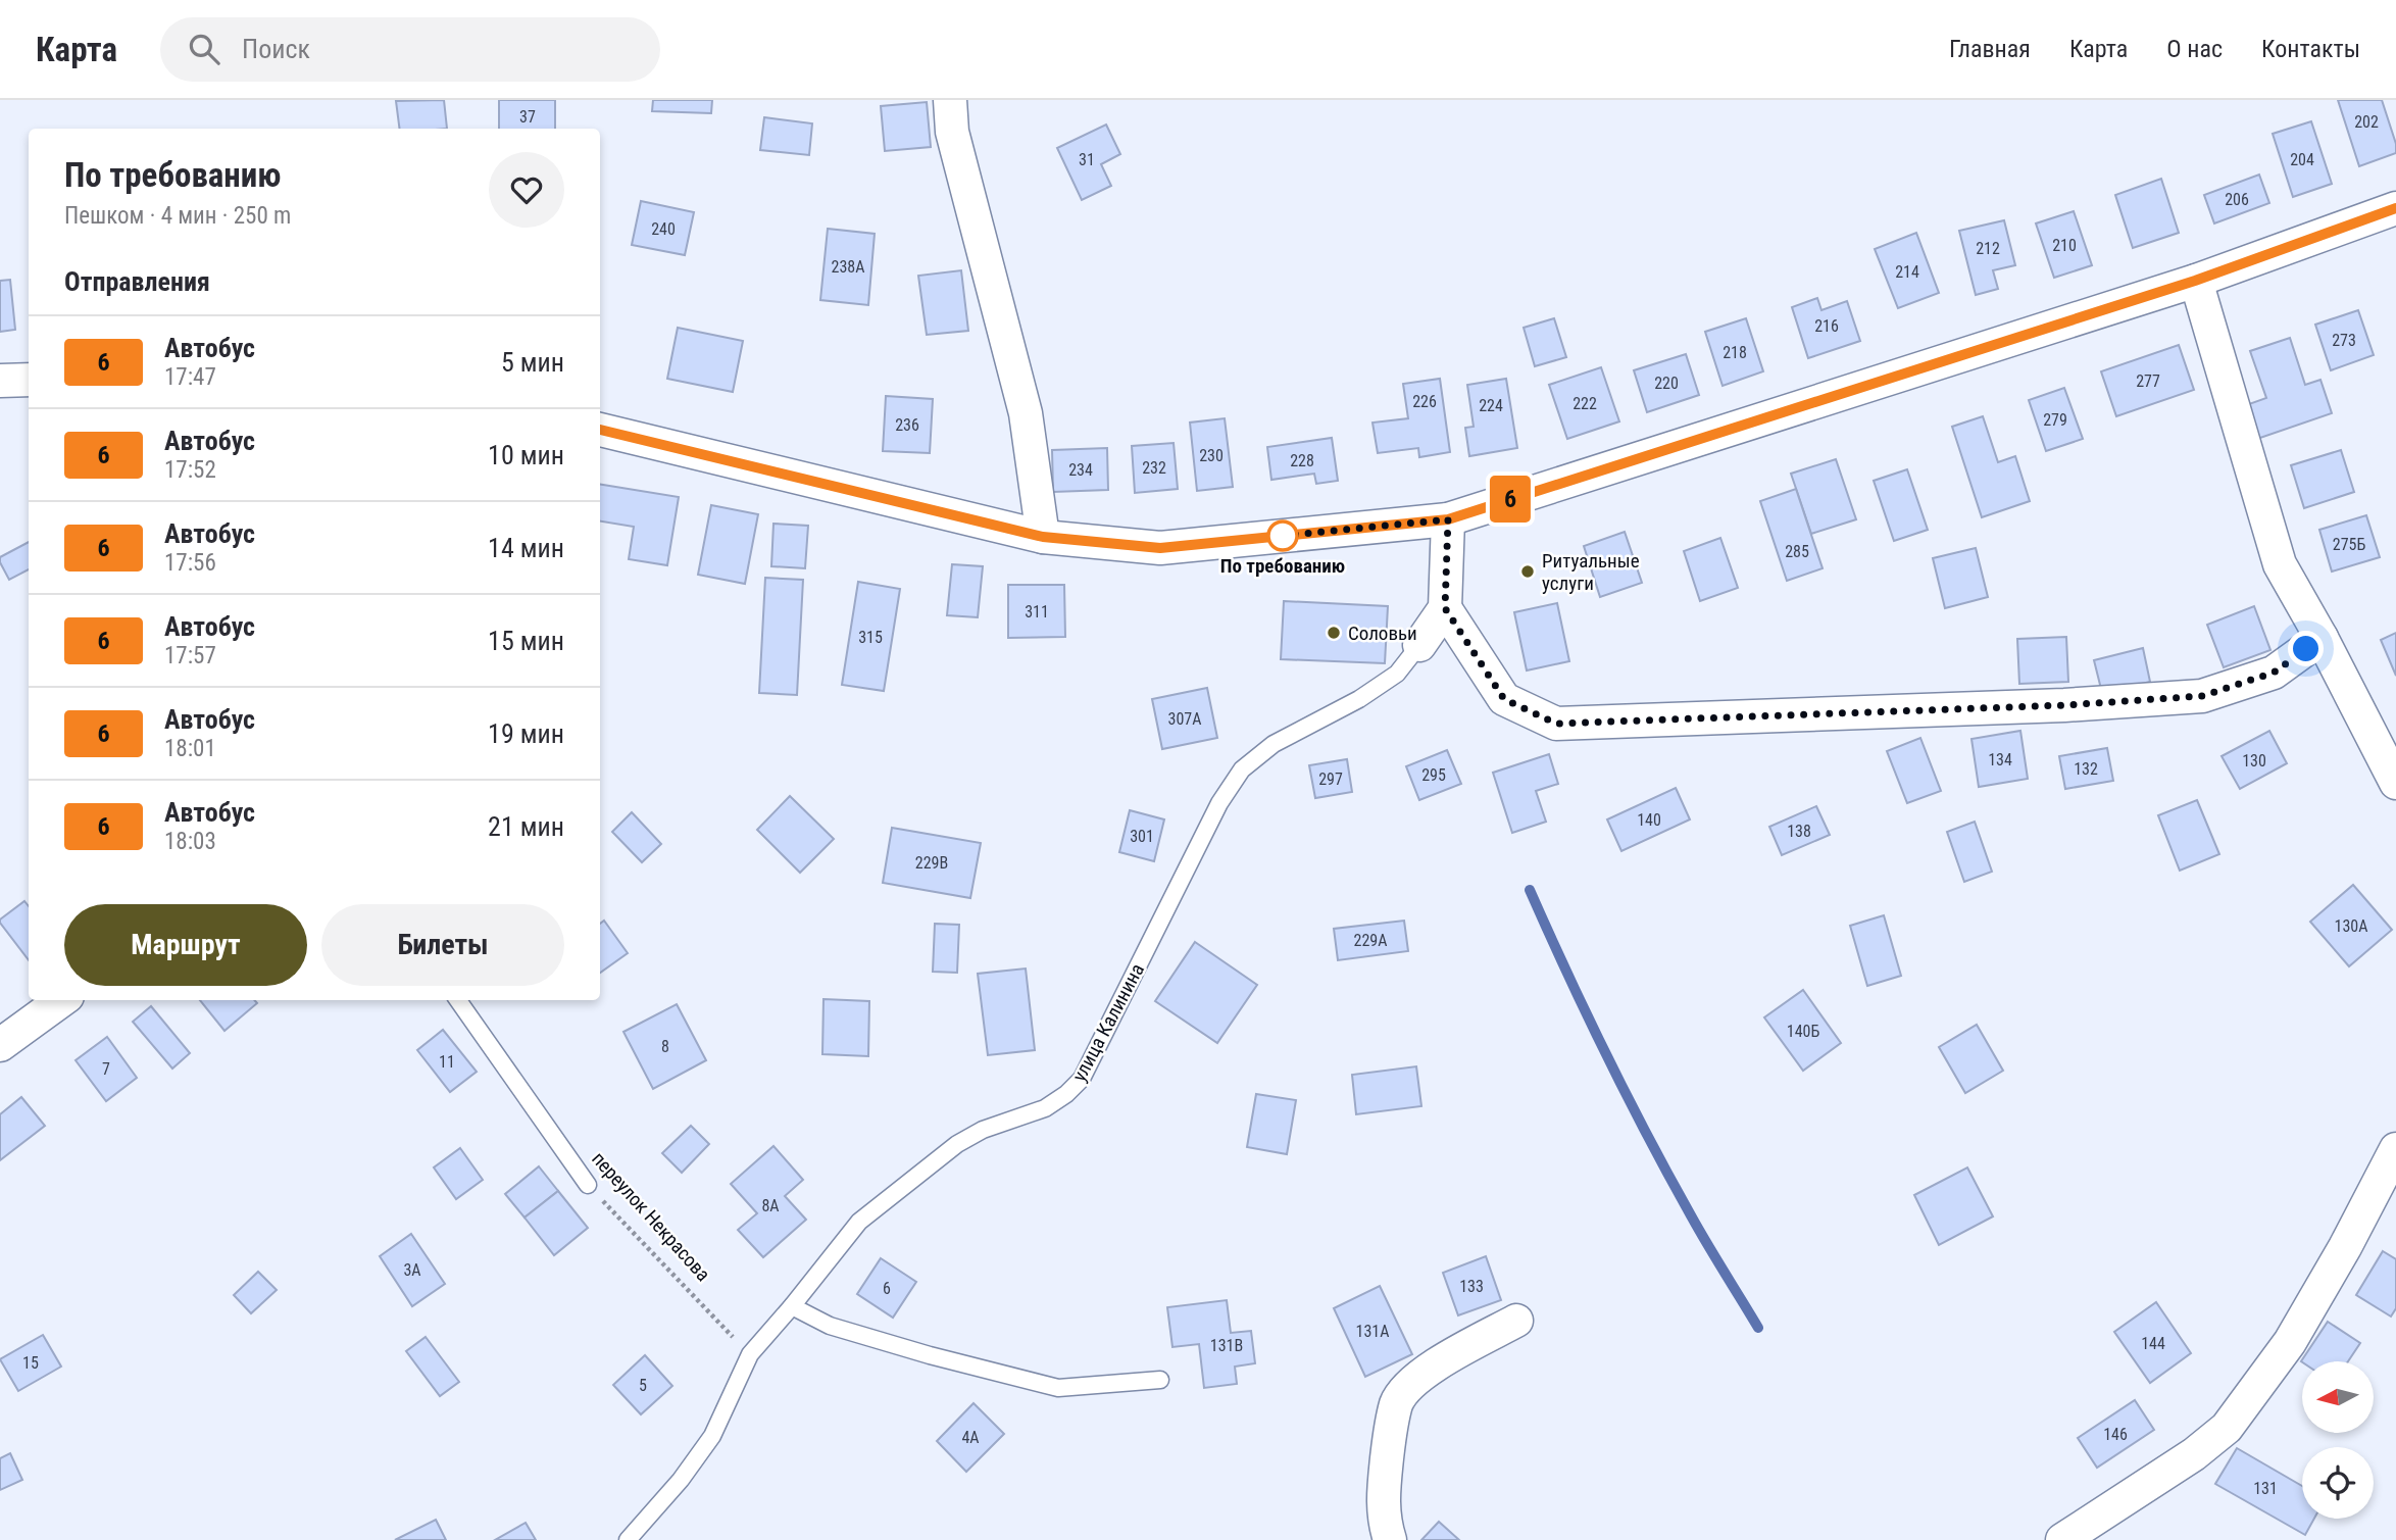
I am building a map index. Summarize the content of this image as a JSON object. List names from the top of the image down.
{
  "streets": {
    "street": ["улица Калинина"],
    "lane": ["переулок Некрасова"]
  },
  "crossings": [
    ["улица Калинина", "переулок Некрасова"]
  ],
  "places": ["По требованию", "Ритуальные услуги", "Соловьи"],
  "lines": ["bus line 6"],
  "house_numbers": [
    "37",
    "202",
    "31",
    "204",
    "206",
    "240",
    "210",
    "212",
    "238А",
    "214",
    "216",
    "273",
    "218",
    "277",
    "220",
    "226",
    "222",
    "224",
    "279",
    "236",
    "230",
    "228",
    "232",
    "234",
    "275Б",
    "285",
    "311",
    "315",
    "307А",
    "134",
    "130",
    "132",
    "295",
    "297",
    "140",
    "138",
    "301",
    "229В",
    "130А",
    "229А",
    "140Б",
    "8",
    "11",
    "7",
    "8А",
    "3А",
    "133",
    "6",
    "131А",
    "144",
    "131В",
    "15",
    "5",
    "146",
    "4А",
    "131"
  ],
  "north": "left",
  "page": {
    "header": "Карта",
    "search": "Поиск",
    "nav": [
      "Главная",
      "Карта",
      "О нас",
      "Контакты"
    ],
    "on_map": "6",
    "heading": [
      ["По требованию", "Пешком · 4 мин · 250 m"],
      "Отправления"
    ],
    "list": [
      {
        "mark": "6",
        "name": "Автобус",
        "note": "17:47",
        "value": "5 мин"
      },
      {
        "mark": "6",
        "name": "Автобус",
        "note": "17:52",
        "value": "10 мин"
      },
      {
        "mark": "6",
        "name": "Автобус",
        "note": "17:56",
        "value": "14 мин"
      },
      {
        "mark": "6",
        "name": "Автобус",
        "note": "17:57",
        "value": "15 мин"
      },
      {
        "mark": "6",
        "name": "Автобус",
        "note": "18:01",
        "value": "19 мин"
      },
      {
        "mark": "6",
        "name": "Автобус",
        "note": "18:03",
        "value": "21 мин"
      }
    ],
    "buttons": ["Маршрут", "Билеты"]
  }
}
